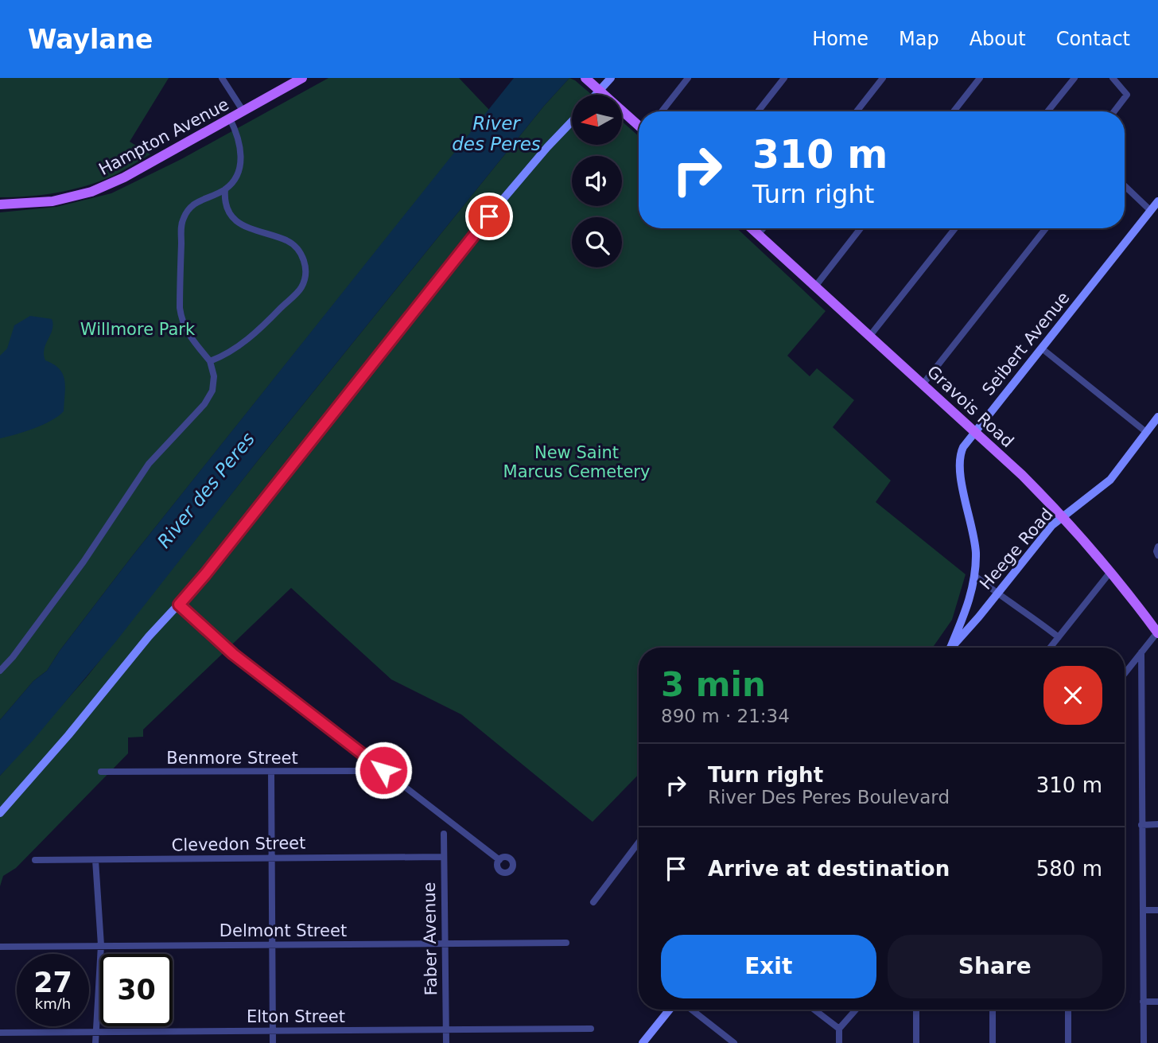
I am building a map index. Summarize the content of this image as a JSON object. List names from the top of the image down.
{
  "streets": {
    "main road": [
      "Hampton Avenue",
      "Seibert Avenue",
      "Gravois Road",
      "Heege Road"
    ],
    "street": [
      "Benmore Street",
      "Clevedon Street",
      "Delmont Street",
      "Faber Avenue",
      "Elton Street"
    ]
  },
  "crossings": [
    ["Seibert Avenue", "Gravois Road"],
    ["Gravois Road", "Heege Road"],
    ["Clevedon Street", "Faber Avenue"],
    ["Delmont Street", "Faber Avenue"],
    ["Faber Avenue", "Elton Street"]
  ],
  "water": ["River des Peres"],
  "parks": ["Willmore Park", "New Saint Marcus Cemetery"],
  "north": "left",
  "page": {
    "header": "Waylane",
    "nav": [
      "Home",
      "Map",
      "About",
      "Contact"
    ],
    "turn": ["310 m", "Turn right"],
    "heading": ["3 min", "890 m · 21:34"],
    "list": [
      {
        "name": "Turn right",
        "note": "River Des Peres Boulevard",
        "value": "310 m"
      },
      {
        "name": "Arrive at destination",
        "value": "580 m"
      }
    ],
    "buttons": ["Exit", "Share"],
    "speed": "27 km/h",
    "limit": "30"
  }
}
